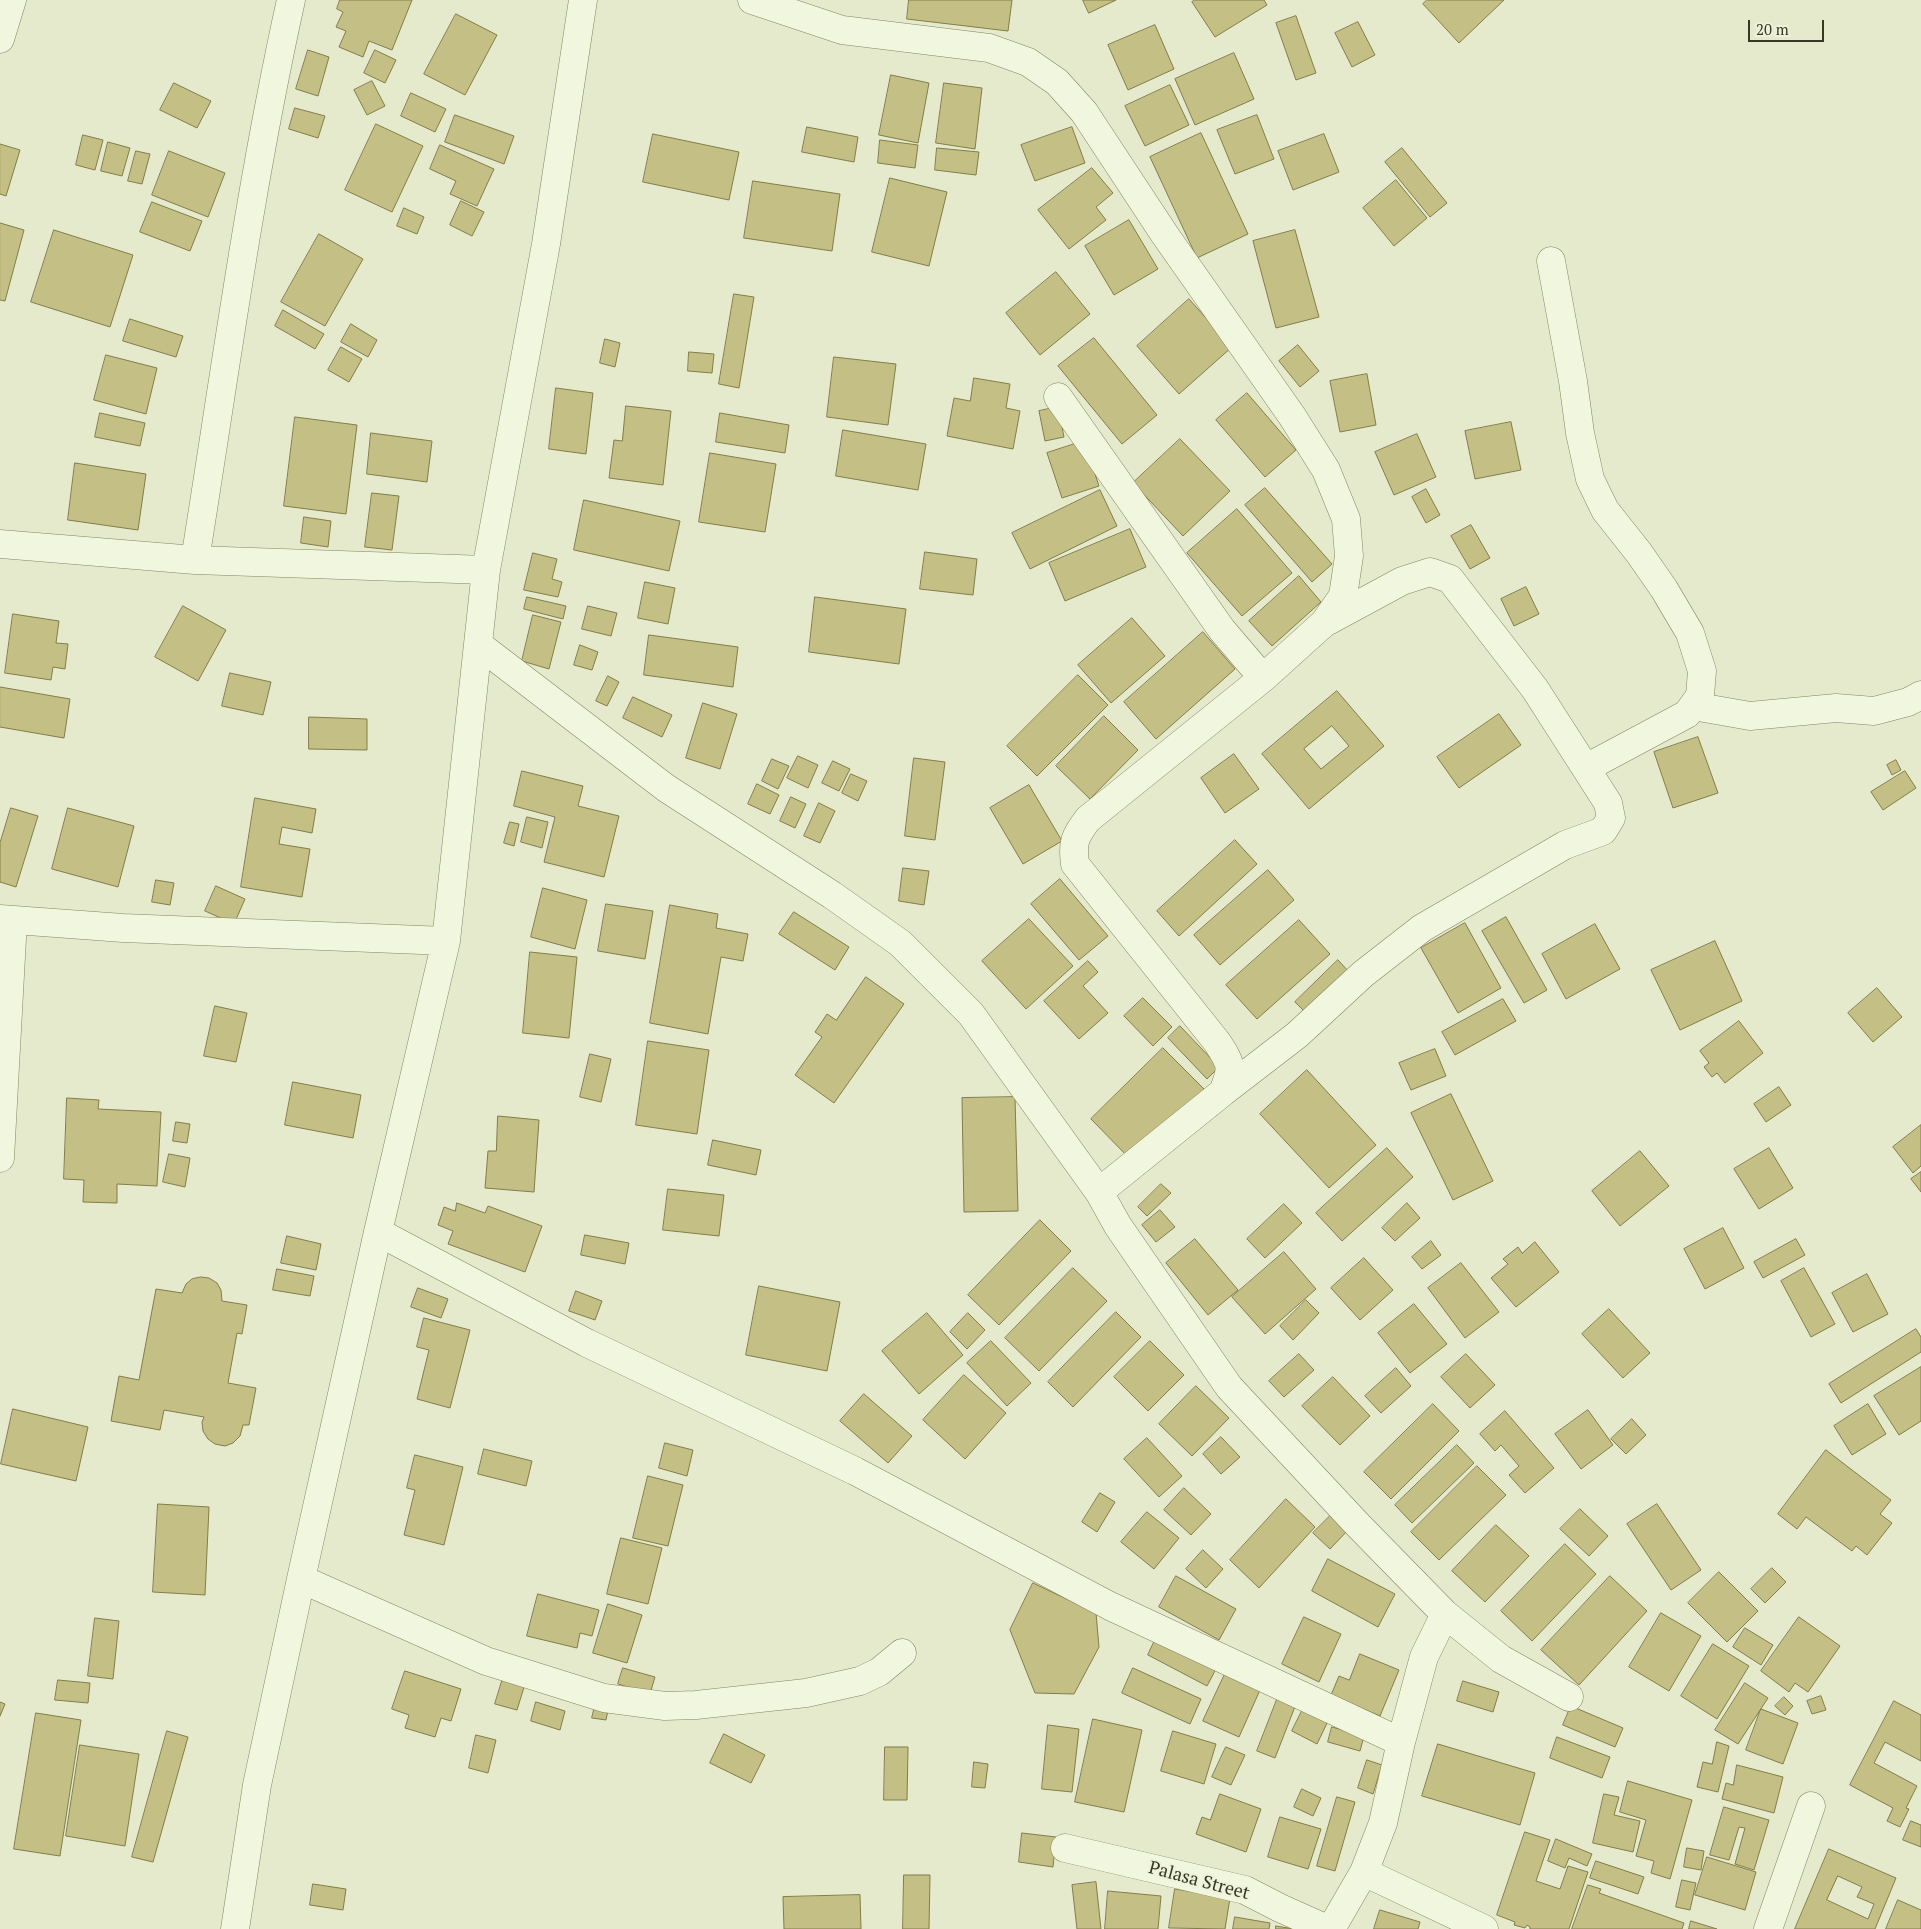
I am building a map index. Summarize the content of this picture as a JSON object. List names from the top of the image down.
{
  "streets": {
    "street": ["Palasa Street"]
  },
  "scale_bar": "20 m"
}
